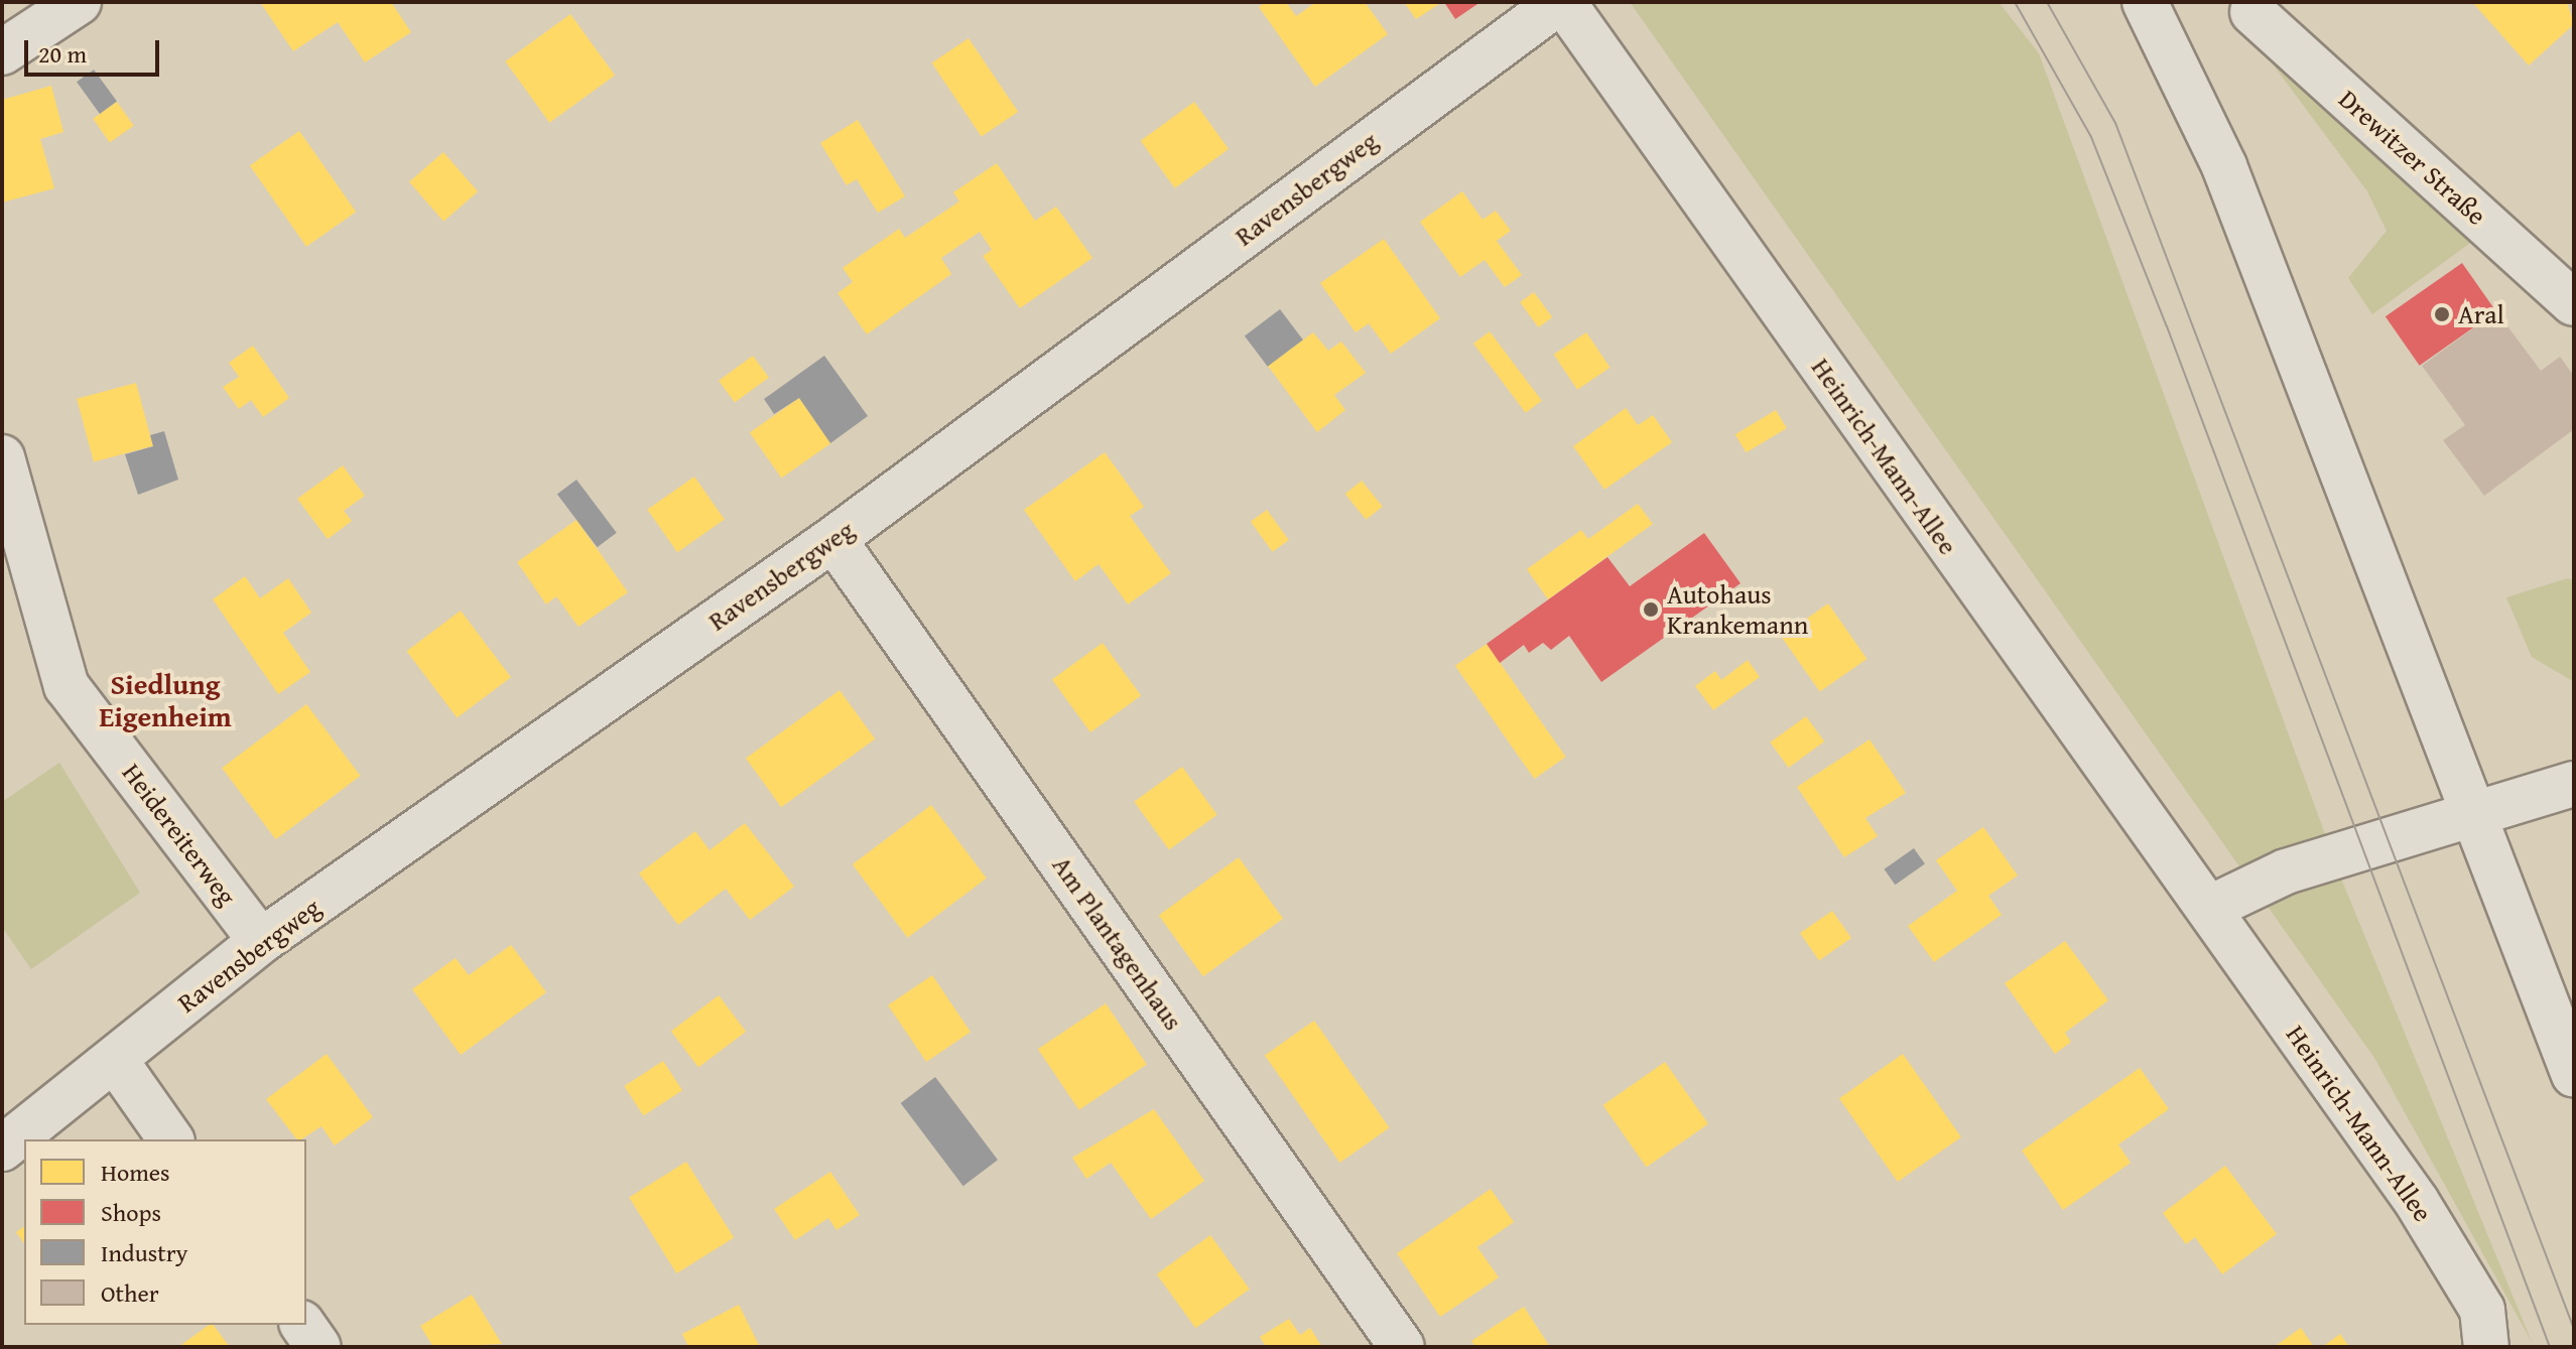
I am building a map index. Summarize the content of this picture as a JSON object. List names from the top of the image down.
{
  "streets": {
    "street": [
      "Drewitzer Straße",
      "Ravensbergweg",
      "Heinrich-Mann-Allee",
      "Heidereiterweg",
      "Am Plantagenhaus"
    ]
  },
  "crossings": [
    ["Ravensbergweg", "Heinrich-Mann-Allee"],
    ["Ravensbergweg", "Heidereiterweg"],
    ["Ravensbergweg", "Am Plantagenhaus"]
  ],
  "districts": ["Siedlung Eigenheim"],
  "places": ["Aral", "Autohaus Krankemann"],
  "legend": [
    "Homes",
    "Shops",
    "Industry",
    "Other"
  ],
  "scale_bar": "20 m"
}
